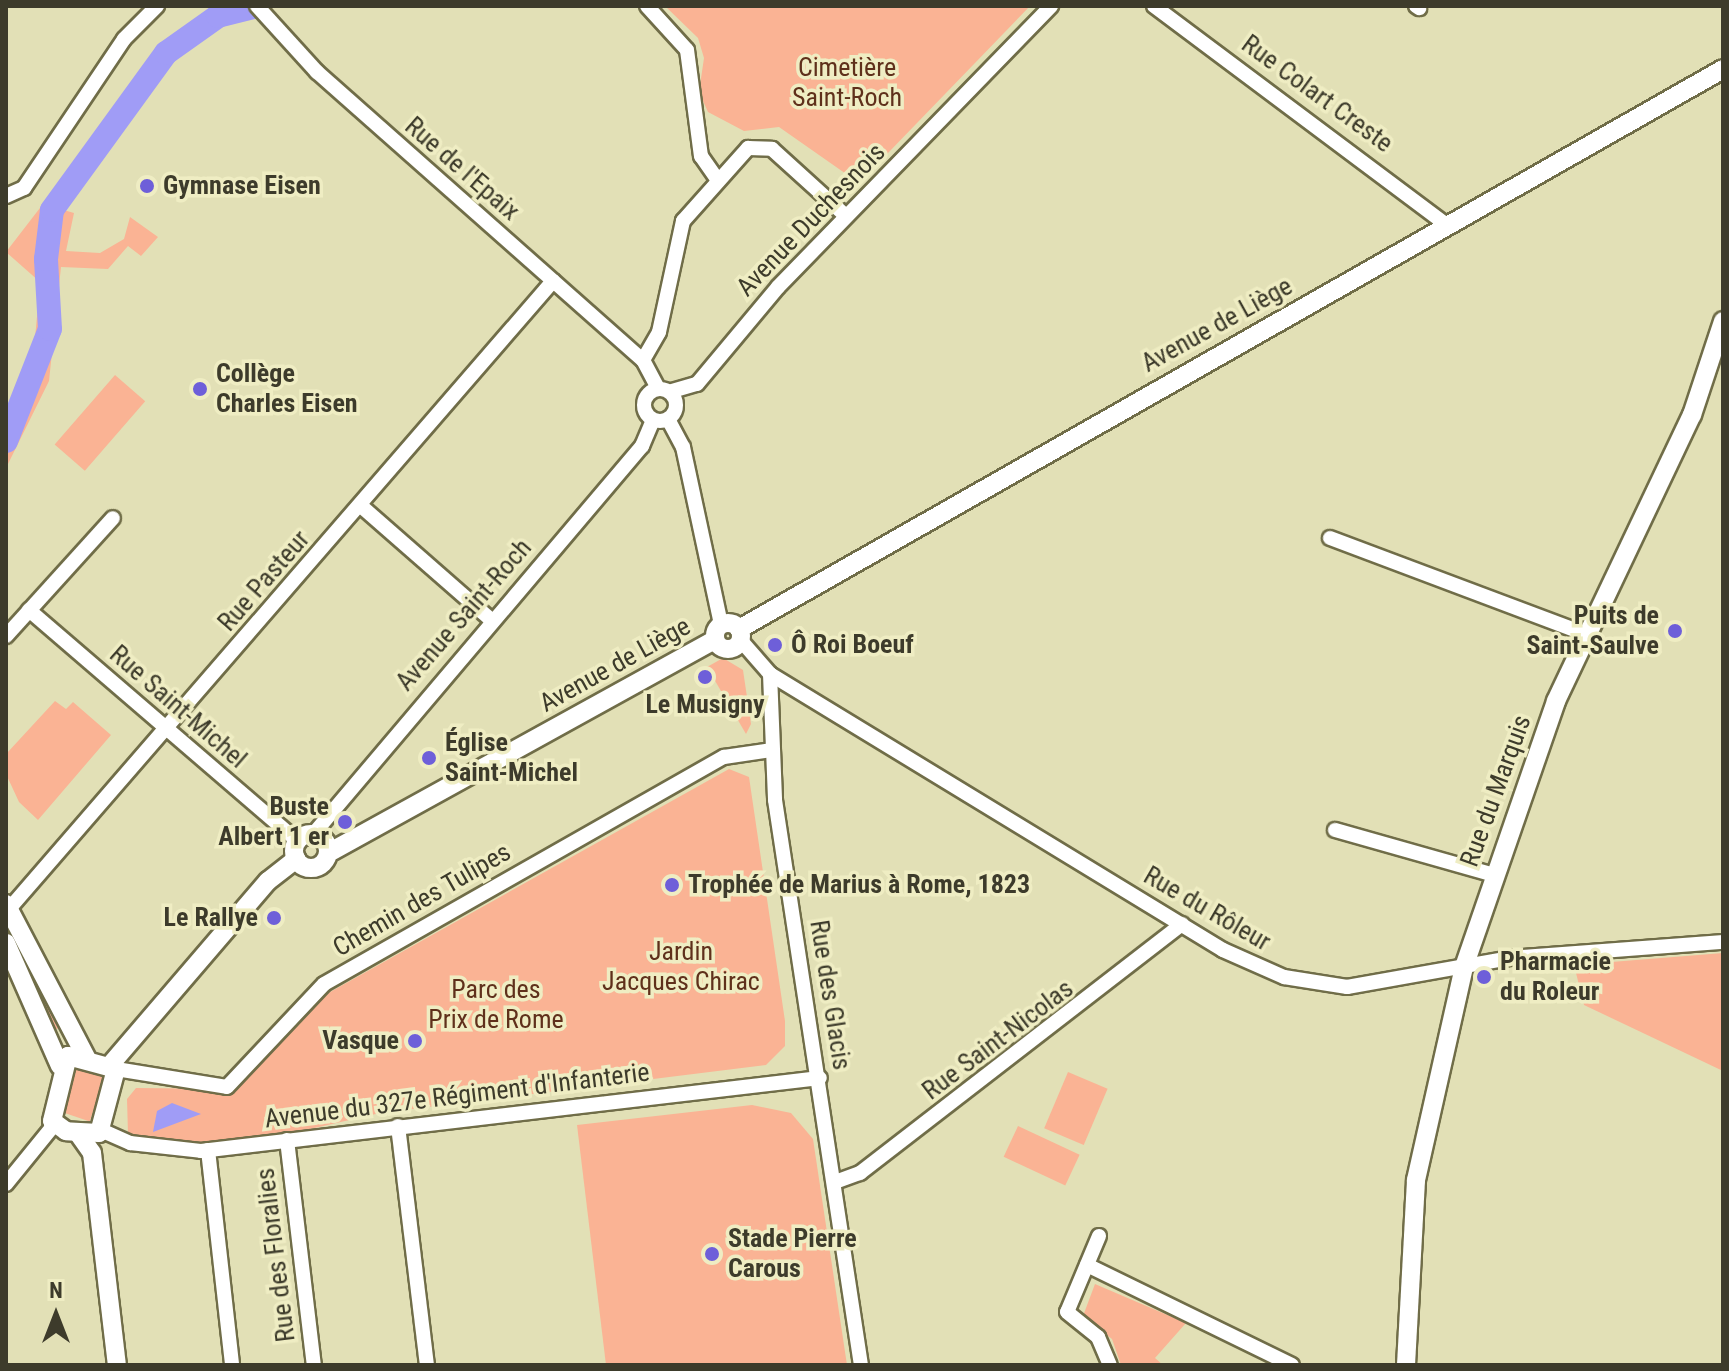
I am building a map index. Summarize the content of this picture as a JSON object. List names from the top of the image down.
{
  "streets": {
    "main road": ["Avenue de Liège", "Rue du Marquis"],
    "street": [
      "Rue Colart Creste",
      "Rue de l'Epaix",
      "Avenue Duchesnois",
      "Rue Pasteur",
      "Avenue Saint-Roch",
      "Rue Saint-Michel",
      "Chemin des Tulipes",
      "Rue du Rôleur",
      "Rue des Glacis",
      "Rue Saint-Nicolas",
      "Avenue du 327e Régiment d'Infanterie",
      "Rue des Floralies"
    ]
  },
  "crossings": [
    ["Rue Colart Creste", "Avenue de Liège"],
    ["Rue de l'Epaix", "Rue Pasteur"],
    ["Rue Pasteur", "Rue Saint-Michel"],
    ["Avenue Saint-Roch", "Rue Saint-Michel"],
    ["Rue du Marquis", "Rue du Rôleur"],
    ["Chemin des Tulipes", "Rue des Glacis"],
    ["Rue du Rôleur", "Rue des Glacis"],
    ["Rue du Rôleur", "Rue Saint-Nicolas"],
    ["Rue des Glacis", "Rue Saint-Nicolas"],
    ["Rue des Glacis", "Avenue du 327e Régiment d'Infanterie"],
    ["Avenue du 327e Régiment d'Infanterie", "Rue des Floralies"]
  ],
  "parks": ["Cimetière Saint-Roch", "Jardin Jacques Chirac", "Parc des Prix de Rome"],
  "places": [
    "Gymnase Eisen",
    "Collège Charles Eisen",
    "Puits de Saint-Saulve",
    "Ô Roi Boeuf",
    "Le Musigny",
    "Église Saint-Michel",
    "Buste Albert 1 er",
    "Trophée de Marius à Rome, 1823",
    "Le Rallye",
    "Pharmacie du Roleur",
    "Vasque",
    "Stade Pierre Carous"
  ],
  "north": "top"
}
